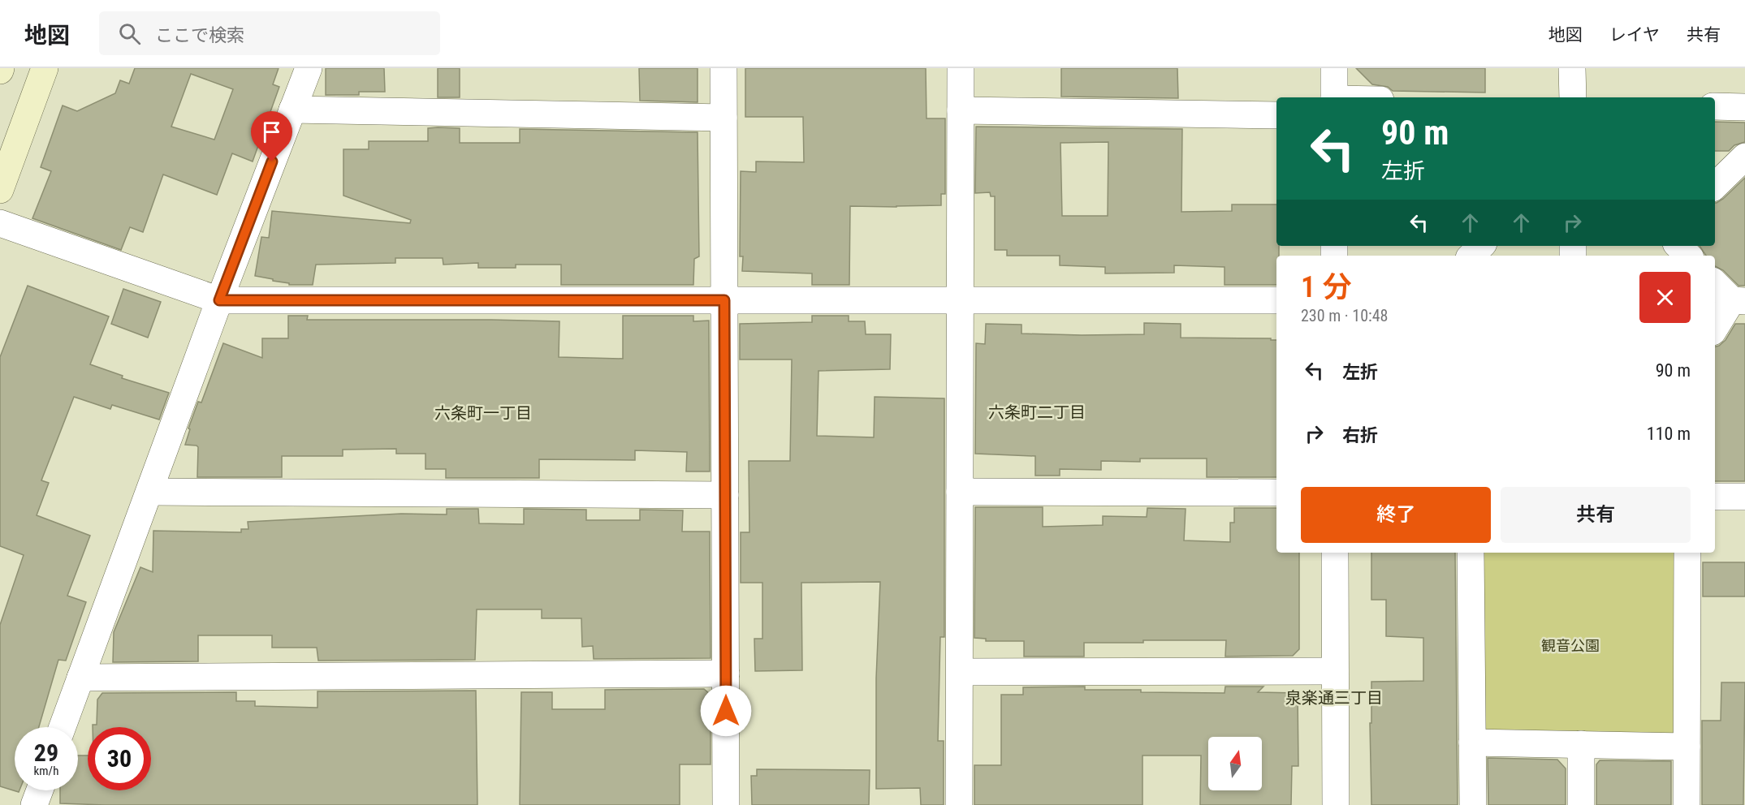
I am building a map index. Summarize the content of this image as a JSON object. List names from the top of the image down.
{
  "districts": ["六条町二丁目", "六条町一丁目", "泉楽通三丁目"],
  "parks": ["観音公園"],
  "north": "top",
  "page": {
    "header": "地図",
    "search": "ここで検索",
    "nav": ["地図", "レイヤ", "共有"],
    "turn": ["90 m", "左折"],
    "heading": ["1 分", "230 m · 10:48"],
    "list": [
      {
        "name": "左折",
        "value": "90 m"
      },
      {
        "name": "右折",
        "value": "110 m"
      }
    ],
    "buttons": ["終了", "共有"],
    "speed": "29 km/h",
    "limit": "30"
  }
}
